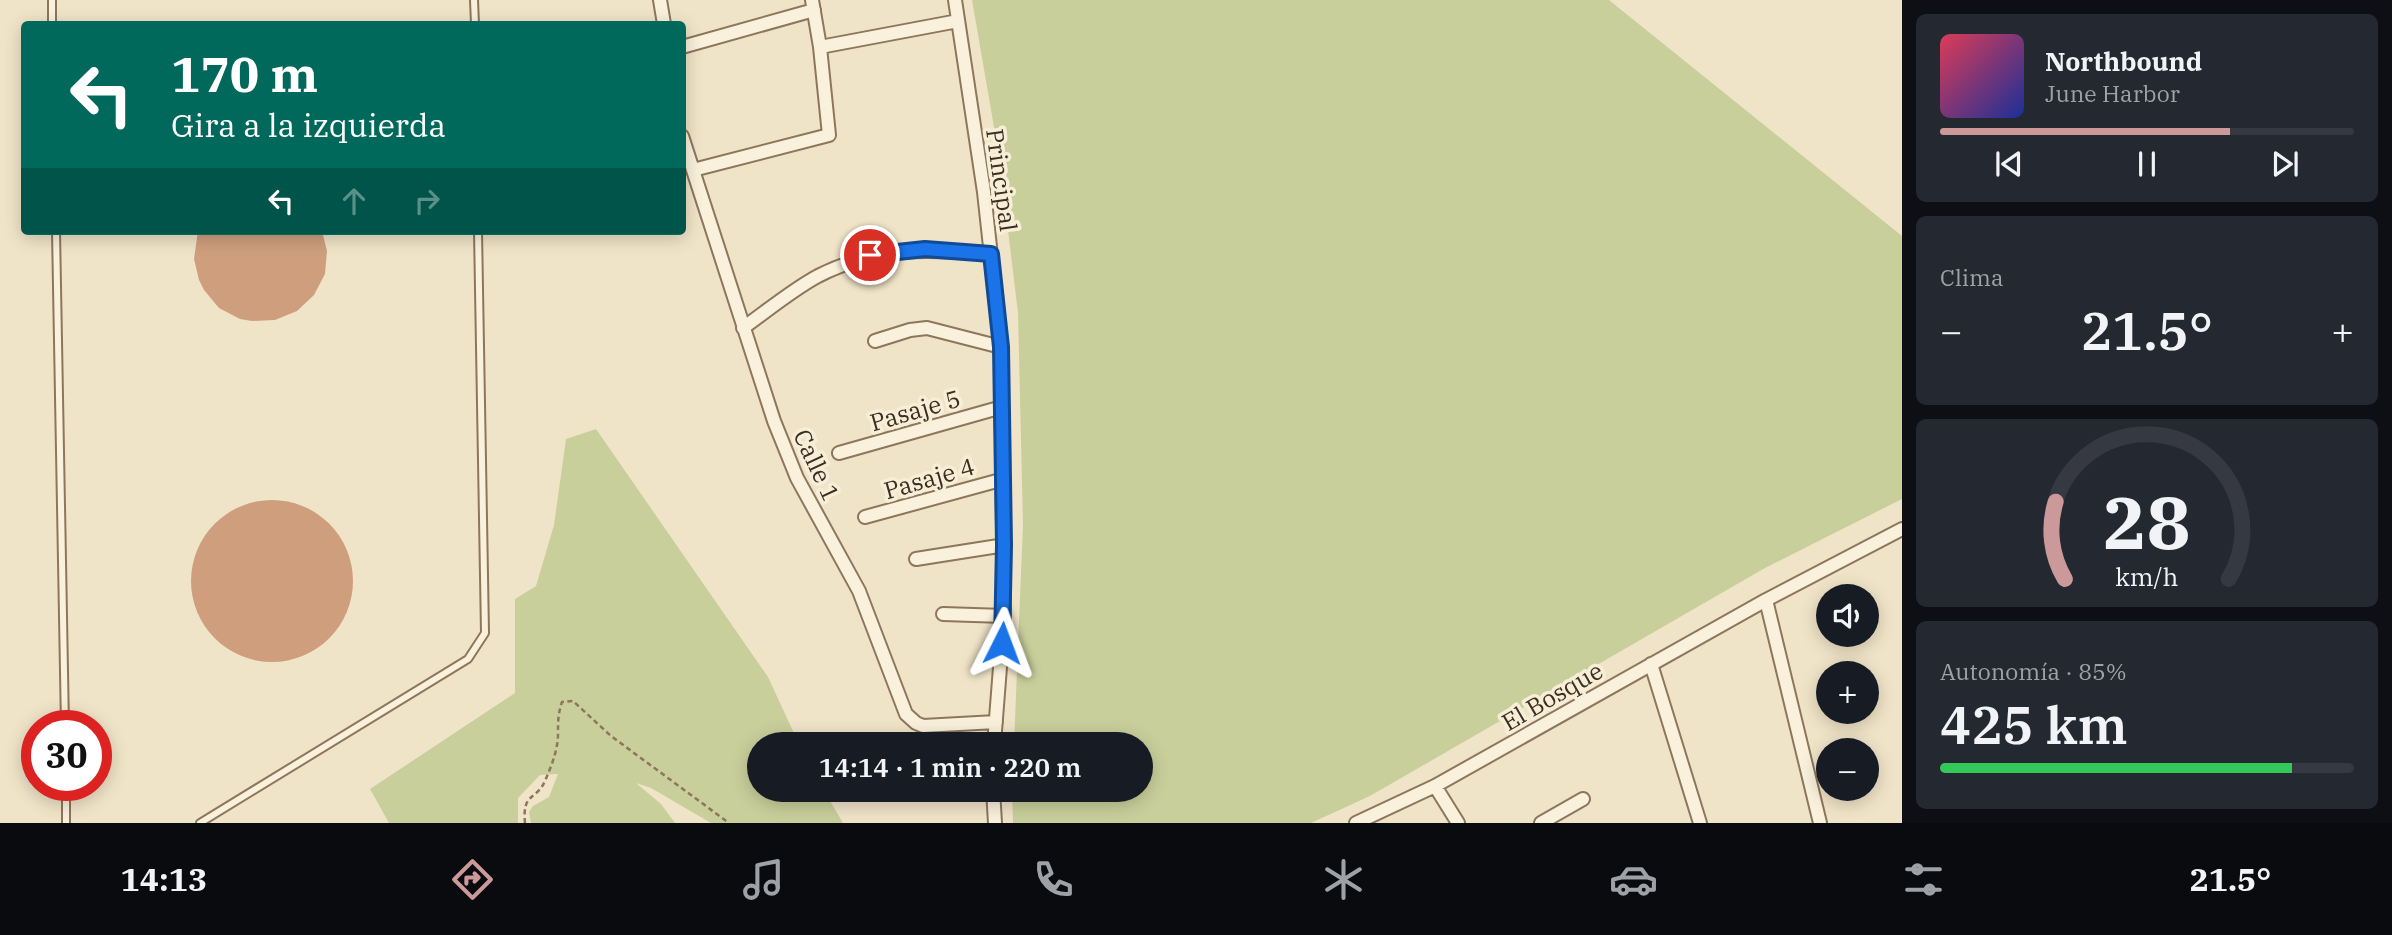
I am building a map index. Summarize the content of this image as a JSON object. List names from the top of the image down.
{
  "streets": {
    "street": [
      "Principal",
      "Pasaje 5",
      "Calle 1",
      "Pasaje 4",
      "El Bosque"
    ]
  },
  "crossings": [
    ["Principal", "Pasaje 5"],
    ["Principal", "Calle 1"],
    ["Principal", "Pasaje 4"]
  ],
  "page": {
    "turn": ["170 m", "Gira a la izquierda"],
    "song": ["Northbound", "June Harbor"],
    "tile": [
      "Clima",
      ["Autonomía · 85%", "425 km"]
    ],
    "heat": ["−", "21.5°", "+"],
    "map_buttons": ["+", "−"],
    "limit": "30",
    "trip": "14:14 · 1 min · 220 m",
    "tabs": ["14:13", "21.5°"],
    "gauge": ["28", "km/h"]
  }
}
